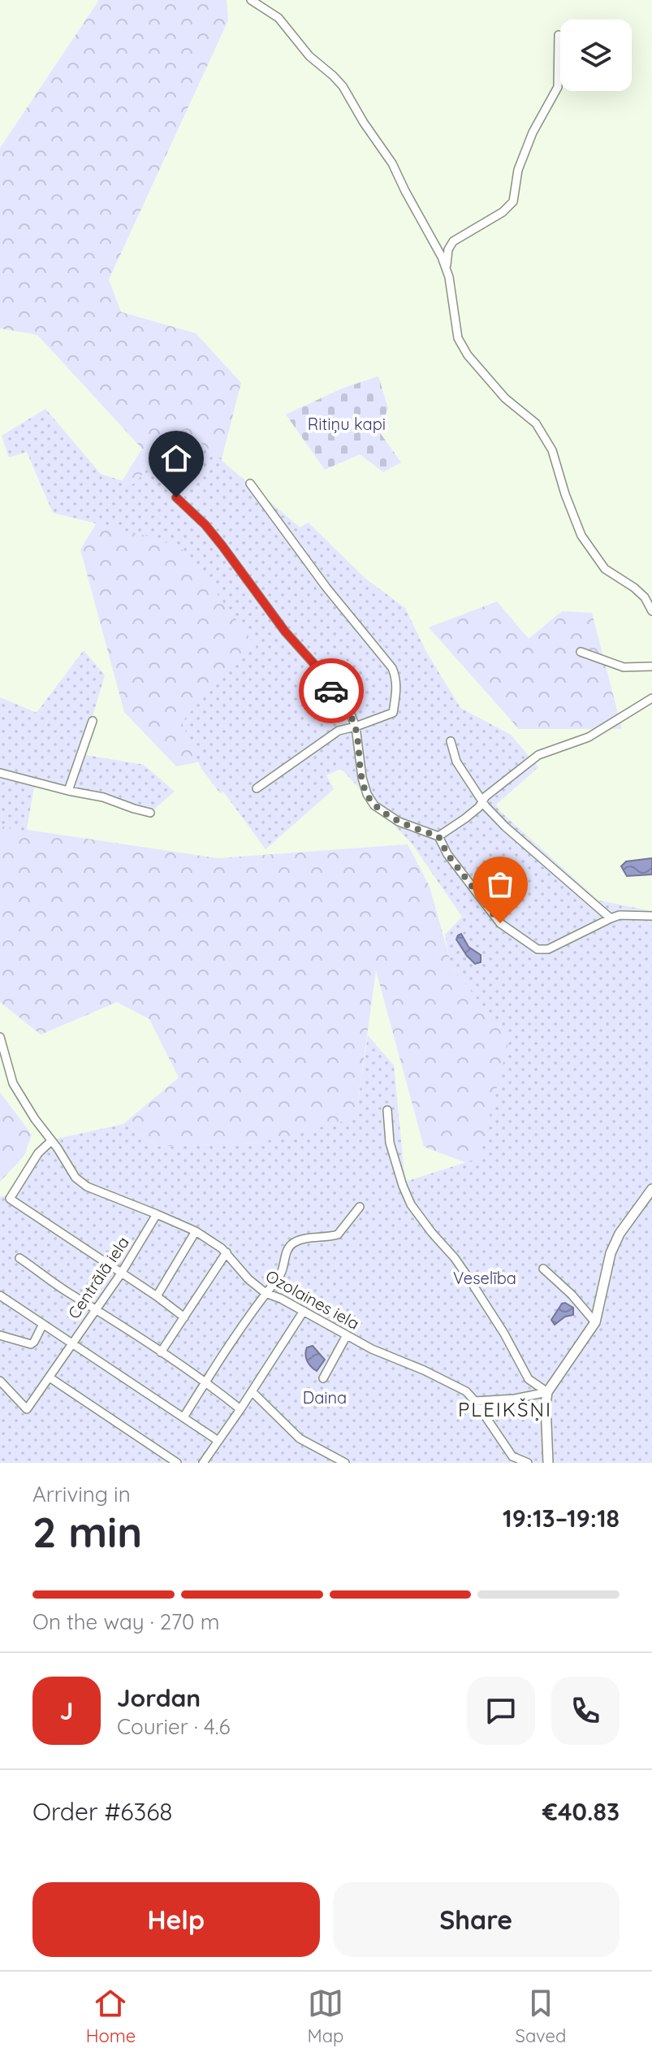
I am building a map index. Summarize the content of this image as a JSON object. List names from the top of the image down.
{
  "streets": {
    "street": ["Centrālā iela", "Ozolaines iela"]
  },
  "crossings": [
    ["Centrālā iela", "Ozolaines iela"]
  ],
  "districts": ["PLEIKŠŅI"],
  "parks": ["Ritiņu kapi", "Veselība", "Daina"],
  "page": {
    "heading": ["2 min", "Arriving in", "19:13–19:18"],
    "panel": [
      "Jordan",
      "Courier · 4.6",
      "Order #6368",
      "€40.83"
    ],
    "bar": "On the way · 270 m",
    "round": "J",
    "buttons": ["Help", "Share"],
    "tabs": ["Home", "Map", "Saved"]
  }
}
